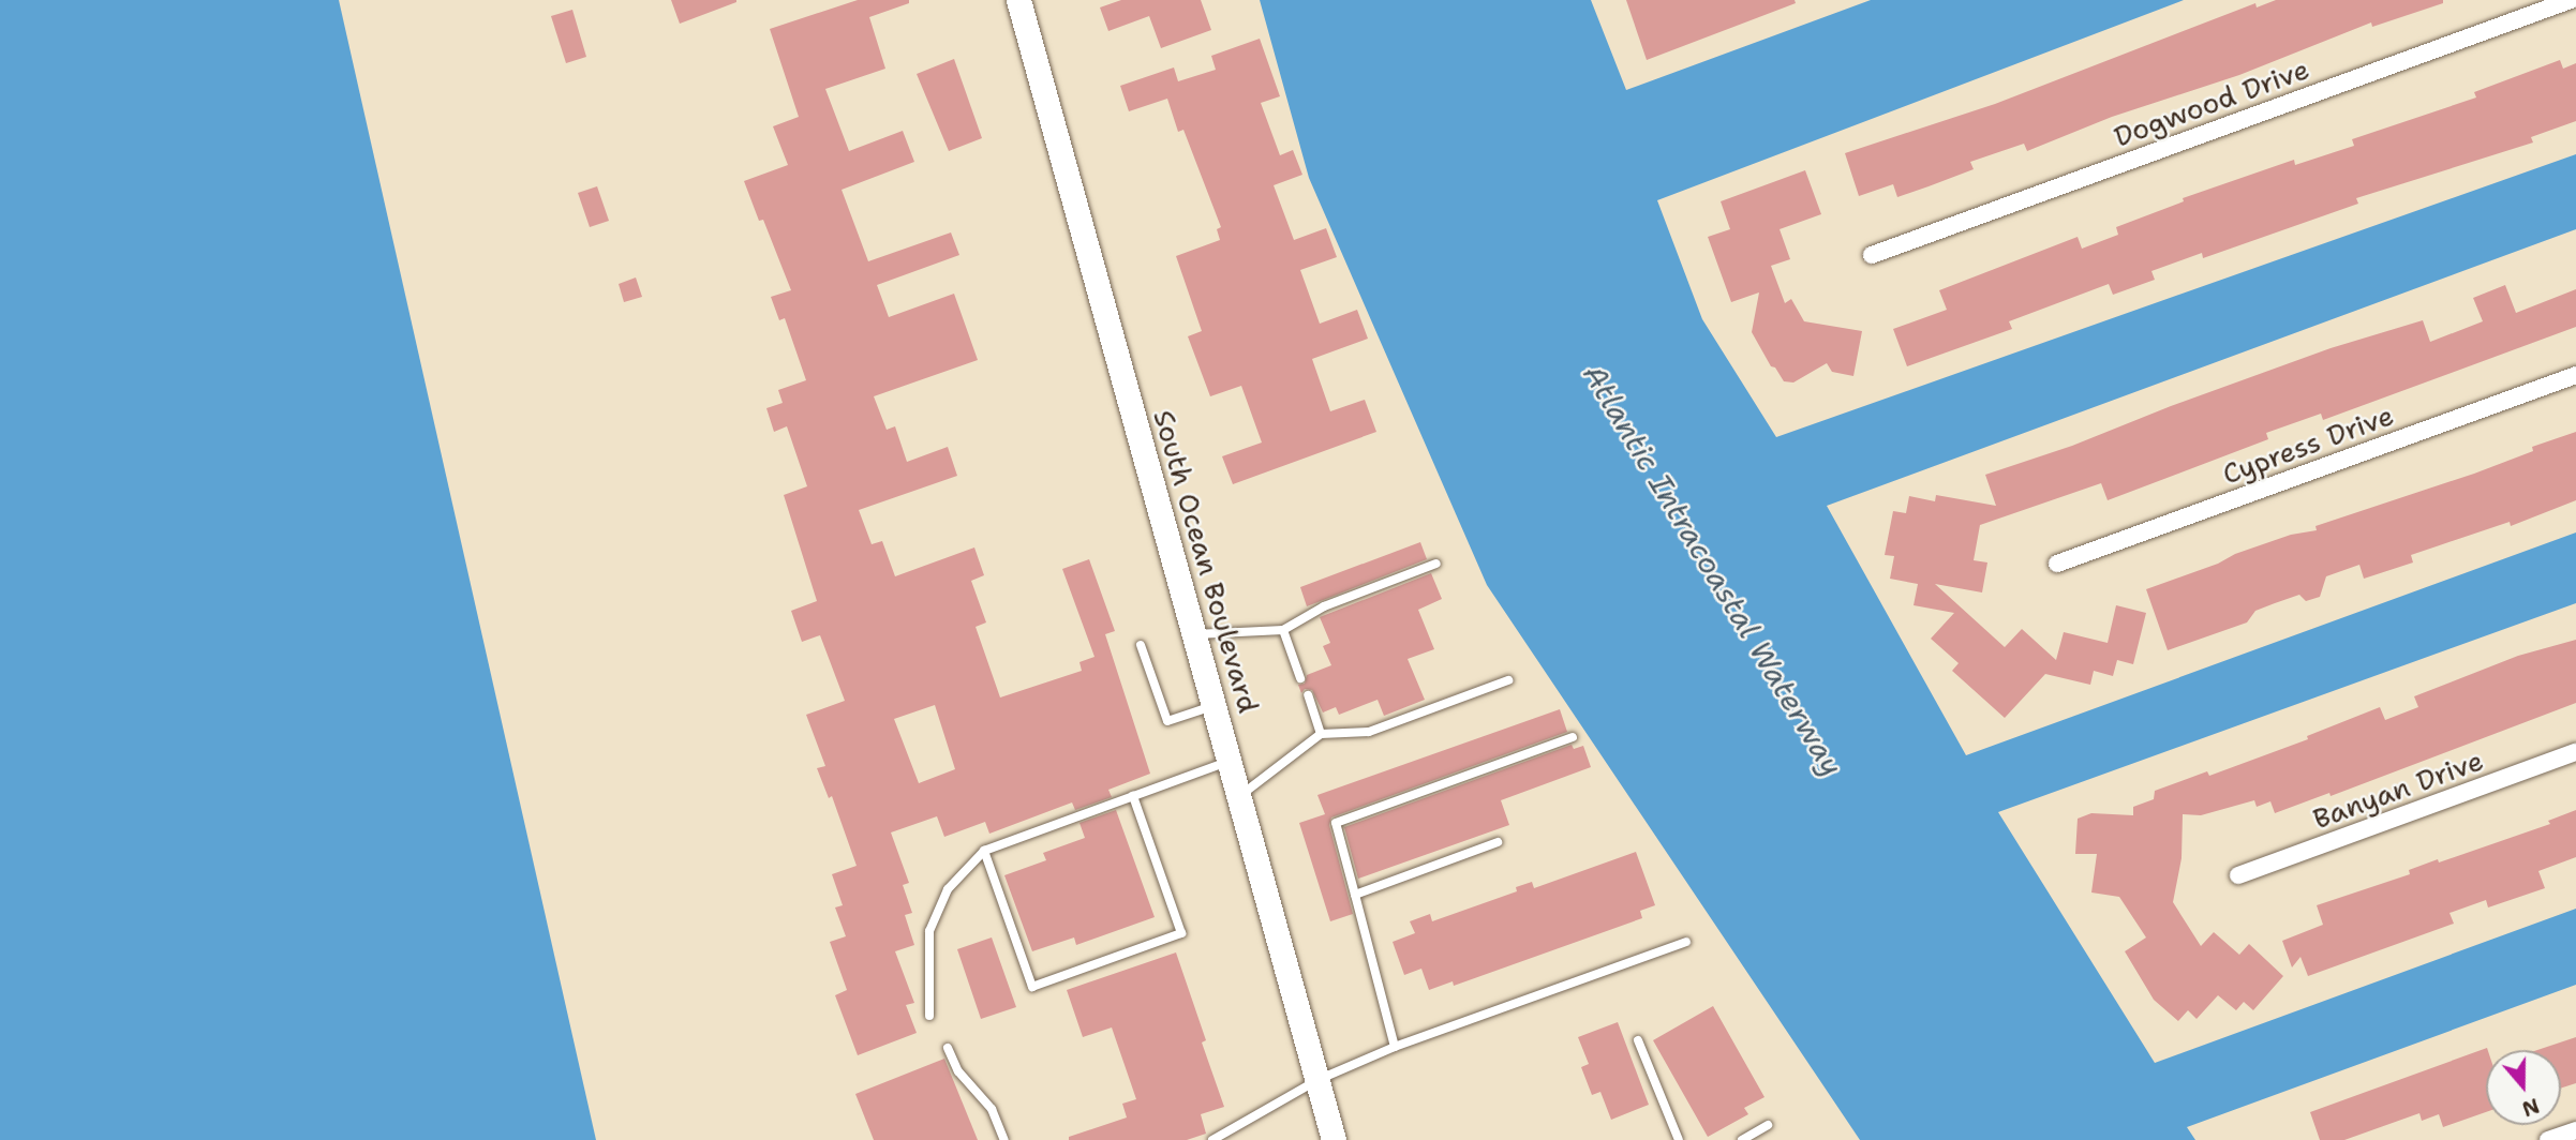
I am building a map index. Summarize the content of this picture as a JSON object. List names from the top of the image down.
{
  "streets": {
    "main road": ["South Ocean Boulevard"],
    "street": ["Dogwood Drive", "Cypress Drive", "Banyan Drive"]
  },
  "water": ["Atlantic Intracoastal Waterway"],
  "north": "bottom"
}
